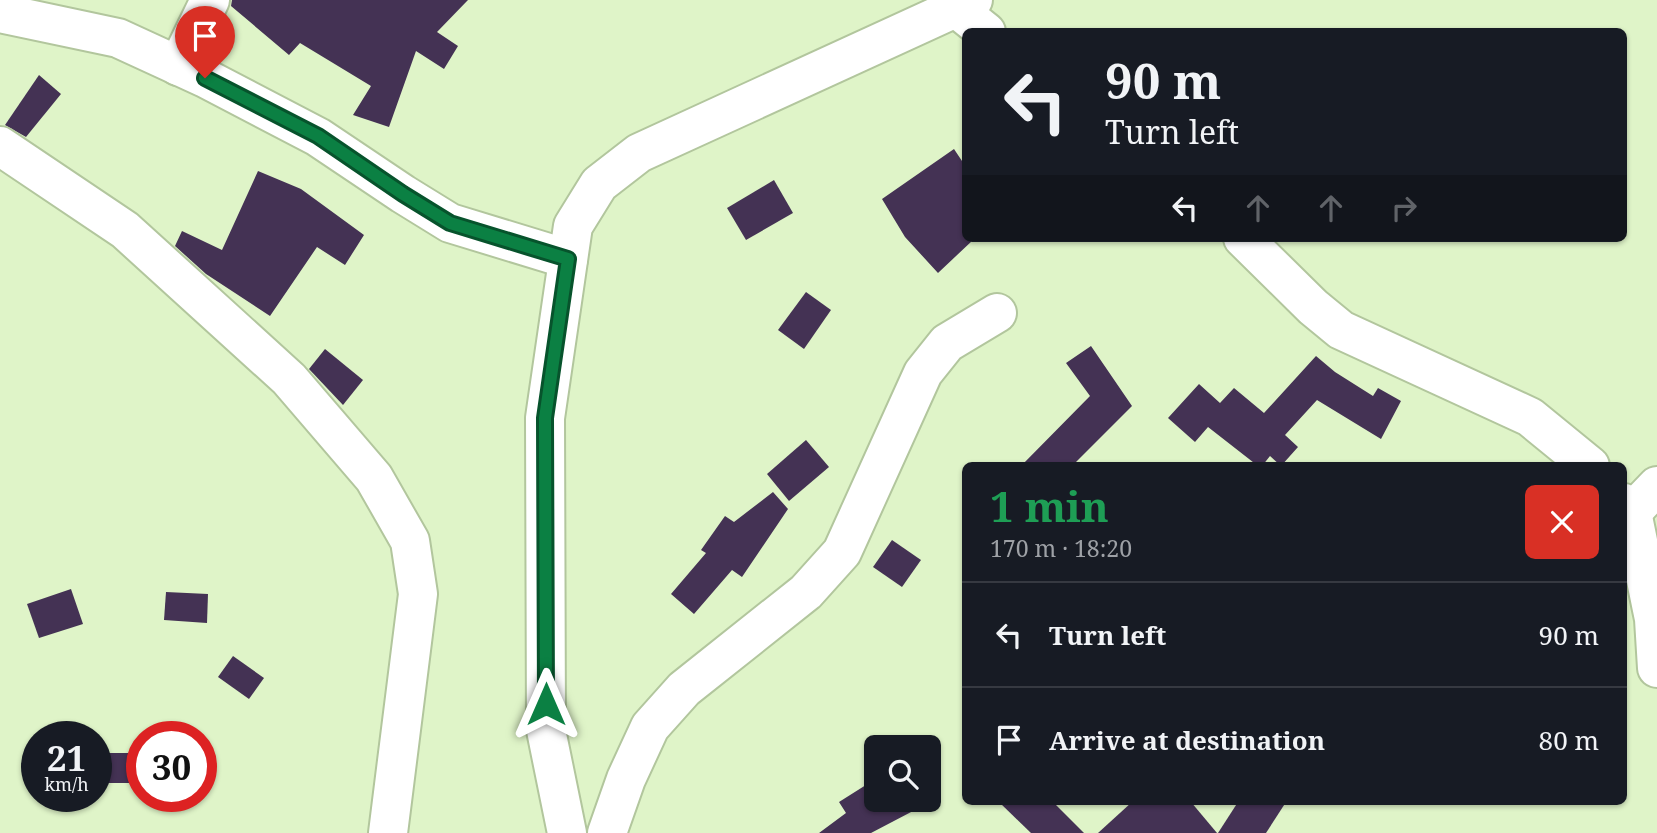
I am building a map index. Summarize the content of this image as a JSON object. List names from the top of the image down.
{
  "page": {
    "turn": ["90 m", "Turn left"],
    "heading": ["1 min", "170 m · 18:20"],
    "list": [
      {
        "name": "Turn left",
        "value": "90 m"
      },
      {
        "name": "Arrive at destination",
        "value": "80 m"
      }
    ],
    "speed": "21 km/h",
    "limit": "30"
  }
}
